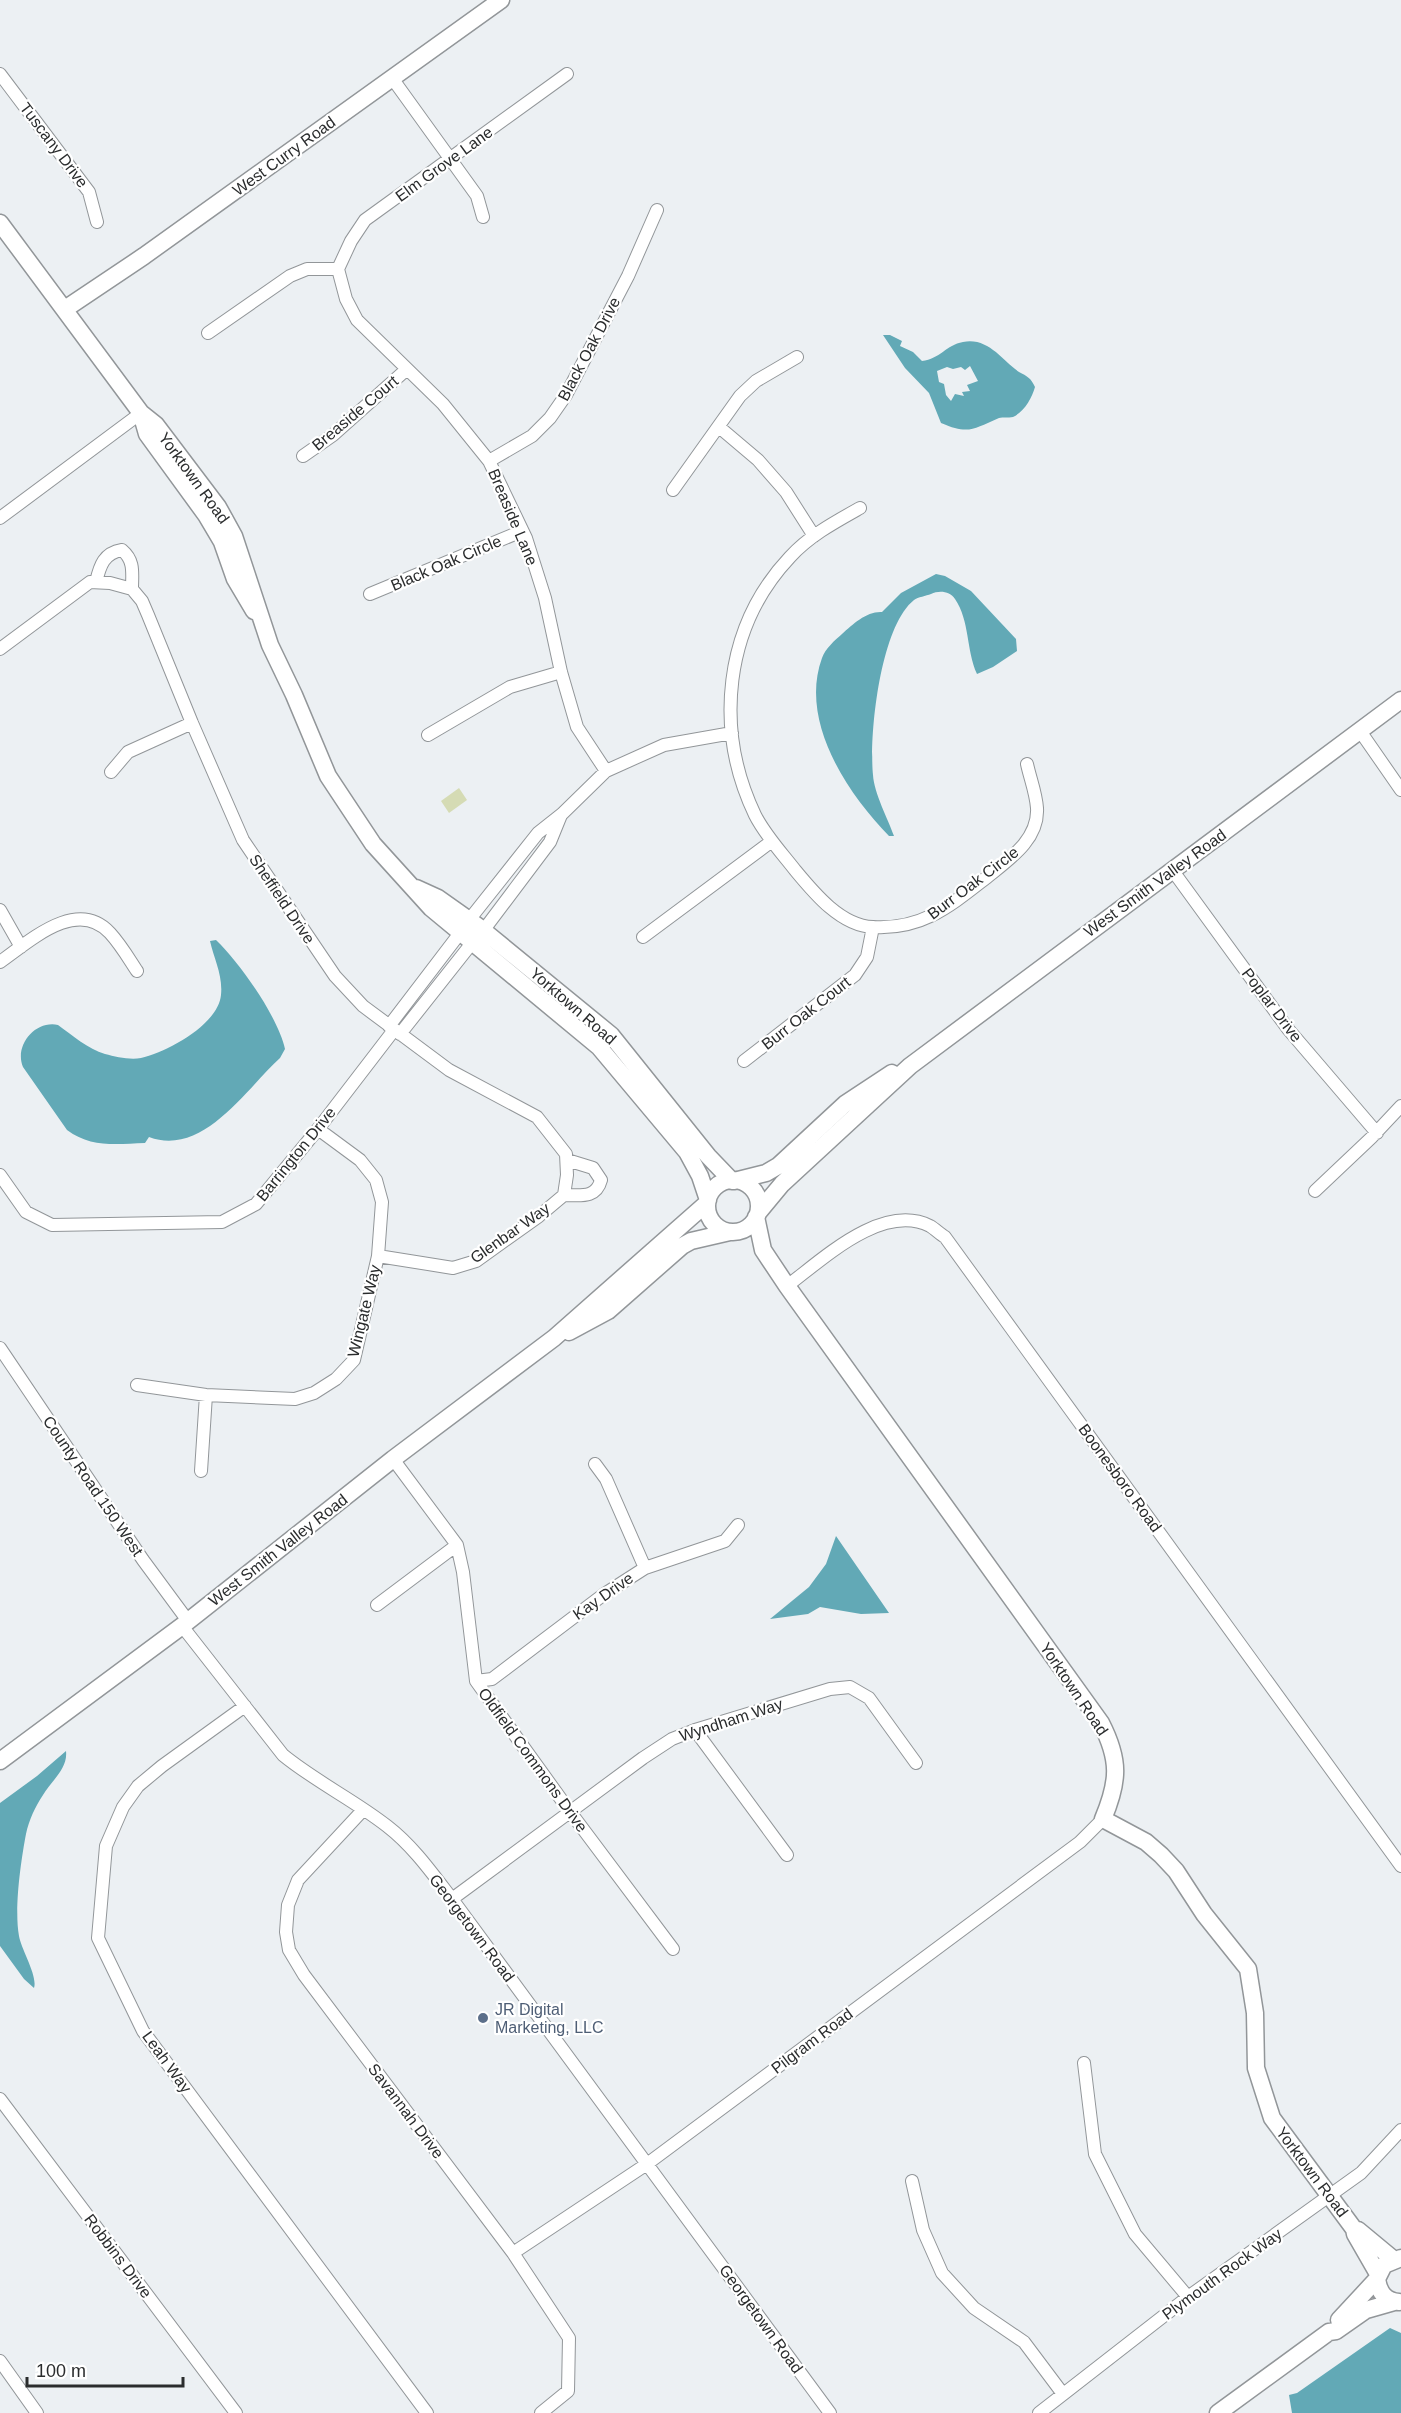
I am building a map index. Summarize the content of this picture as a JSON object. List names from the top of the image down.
{
  "streets": {
    "street": [
      "Tuscany Drive",
      "West Curry Road",
      "Elm Grove Lane",
      "Black Oak Drive",
      "Breaside Court",
      "Yorktown Road",
      "Breaside Lane",
      "Black Oak Circle",
      "Burr Oak Circle",
      "West Smith Valley Road",
      "Sheffield Drive",
      "Poplar Drive",
      "Burr Oak Court",
      "Barrington Drive",
      "Glenbar Way",
      "Wingate Way",
      "Boonesboro Road",
      "County Road 150 West",
      "Kay Drive",
      "Wyndham Way",
      "Oldfield Commons Drive",
      "Georgetown Road",
      "Pilgram Road",
      "Leah Way",
      "Savannah Drive",
      "Robbins Drive",
      "Plymouth Rock Way"
    ]
  },
  "crossings": [
    ["West Curry Road", "Yorktown Road"],
    ["Elm Grove Lane", "Breaside Lane"],
    ["Black Oak Drive", "Breaside Lane"],
    ["Breaside Court", "Breaside Lane"],
    ["Yorktown Road", "West Smith Valley Road"],
    ["Yorktown Road", "Barrington Drive"],
    ["Yorktown Road", "Boonesboro Road"],
    ["Yorktown Road", "Pilgram Road"],
    ["Yorktown Road", "Plymouth Rock Way"],
    ["Breaside Lane", "Black Oak Circle"],
    ["Burr Oak Circle", "Burr Oak Court"],
    ["West Smith Valley Road", "Poplar Drive"],
    ["West Smith Valley Road", "County Road 150 West"],
    ["West Smith Valley Road", "Oldfield Commons Drive"],
    ["West Smith Valley Road", "Georgetown Road"],
    ["Sheffield Drive", "Barrington Drive"],
    ["Sheffield Drive", "Glenbar Way"],
    ["Barrington Drive", "Wingate Way"],
    ["Glenbar Way", "Wingate Way"],
    ["County Road 150 West", "Georgetown Road"],
    ["Kay Drive", "Oldfield Commons Drive"],
    ["Wyndham Way", "Oldfield Commons Drive"],
    ["Wyndham Way", "Georgetown Road"],
    ["Georgetown Road", "Pilgram Road"],
    ["Georgetown Road", "Leah Way"],
    ["Georgetown Road", "Savannah Drive"],
    ["Pilgram Road", "Savannah Drive"]
  ],
  "places": ["JR Digital Marketing, LLC"],
  "scale_bar": "100 m"
}
